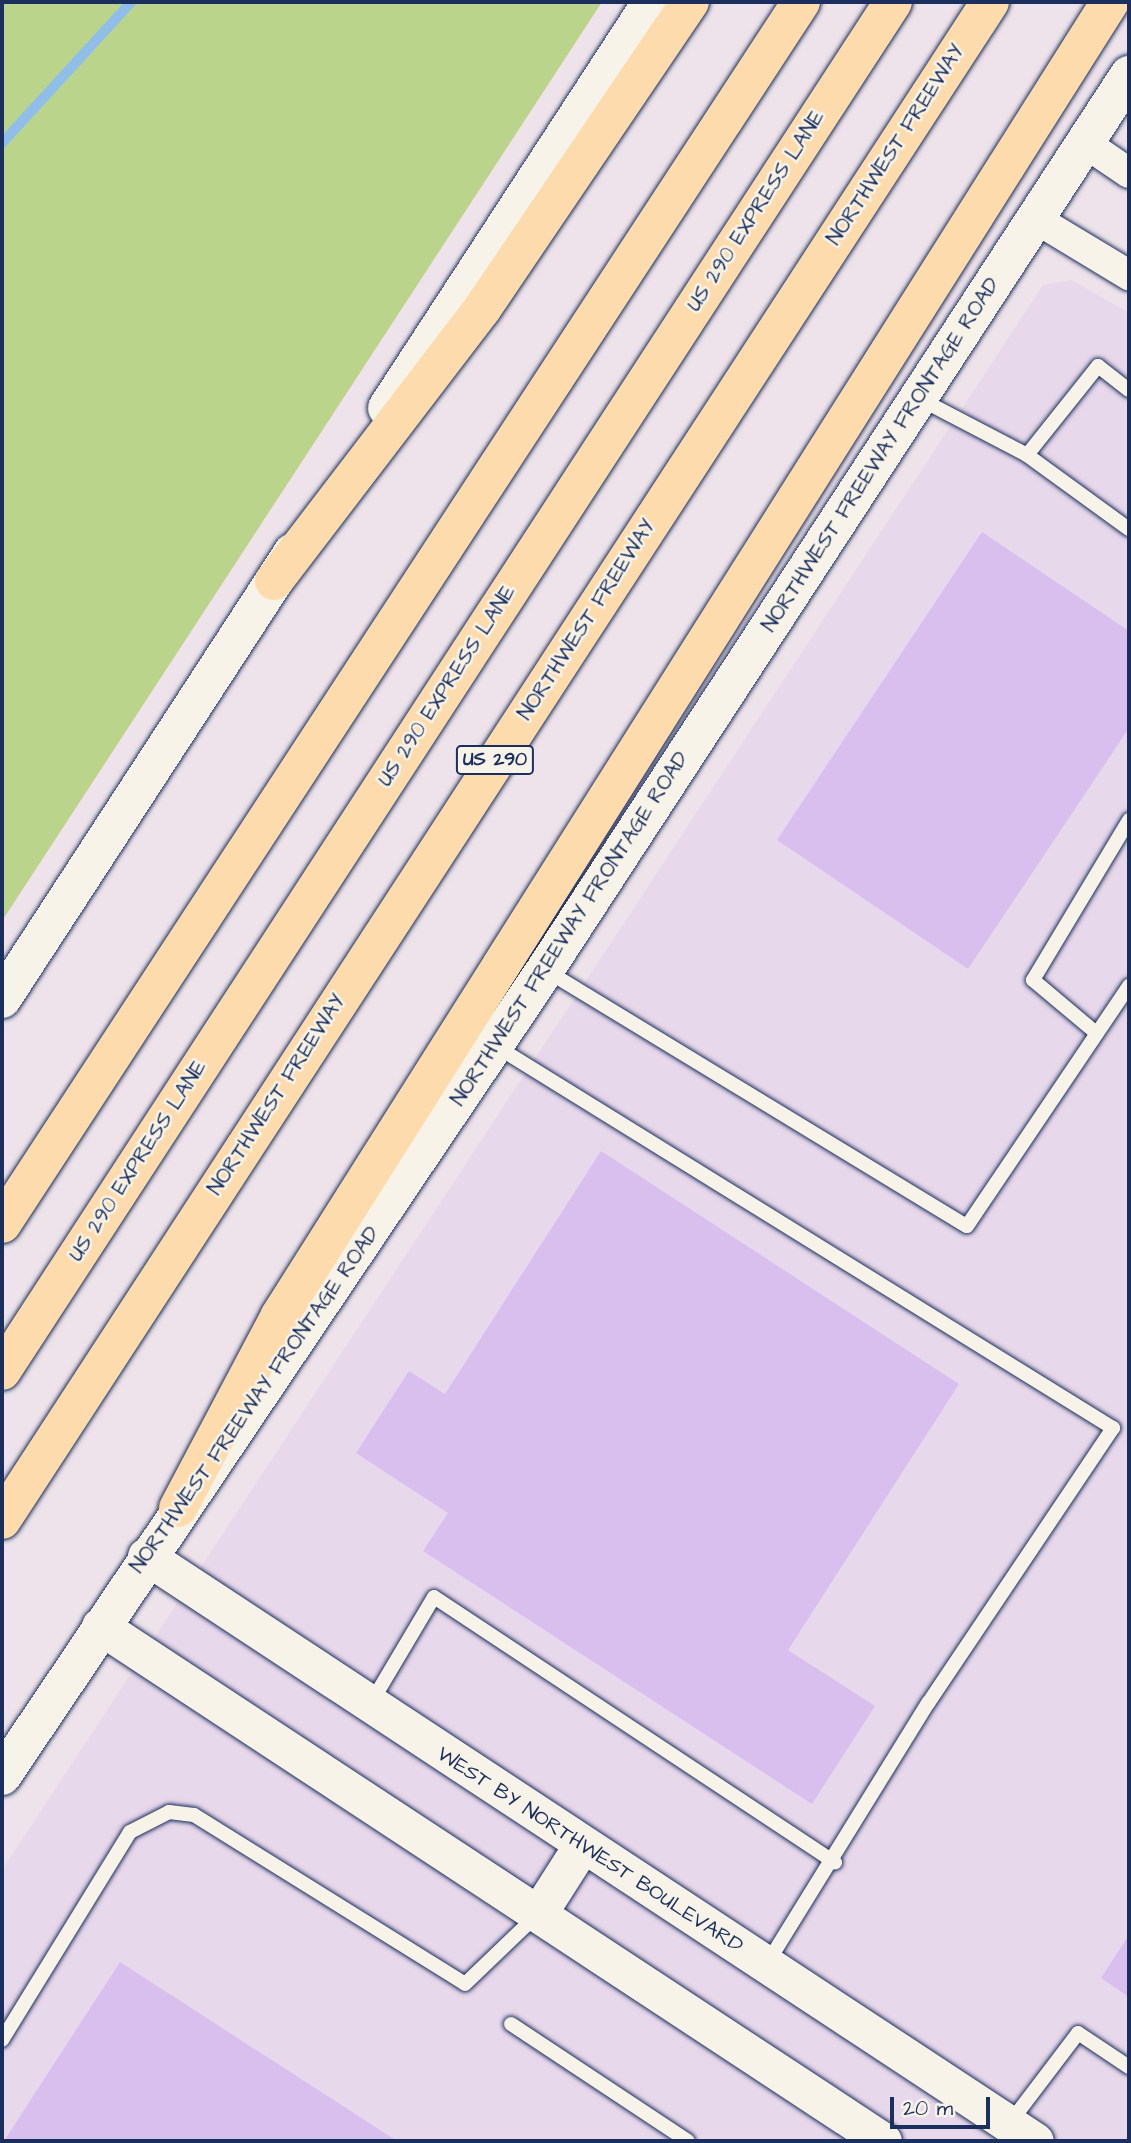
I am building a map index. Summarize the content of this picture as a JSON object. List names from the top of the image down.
{
  "streets": {
    "highway": ["NORTHWEST FREEWAY", "US 290 EXPRESS LANE", "US 290"],
    "main road": ["NORTHWEST FREEWAY FRONTAGE ROAD"],
    "street": ["WEST BY NORTHWEST BOULEVARD"]
  },
  "crossings": [
    ["NORTHWEST FREEWAY FRONTAGE ROAD", "WEST BY NORTHWEST BOULEVARD"]
  ],
  "scale_bar": "20 m"
}
